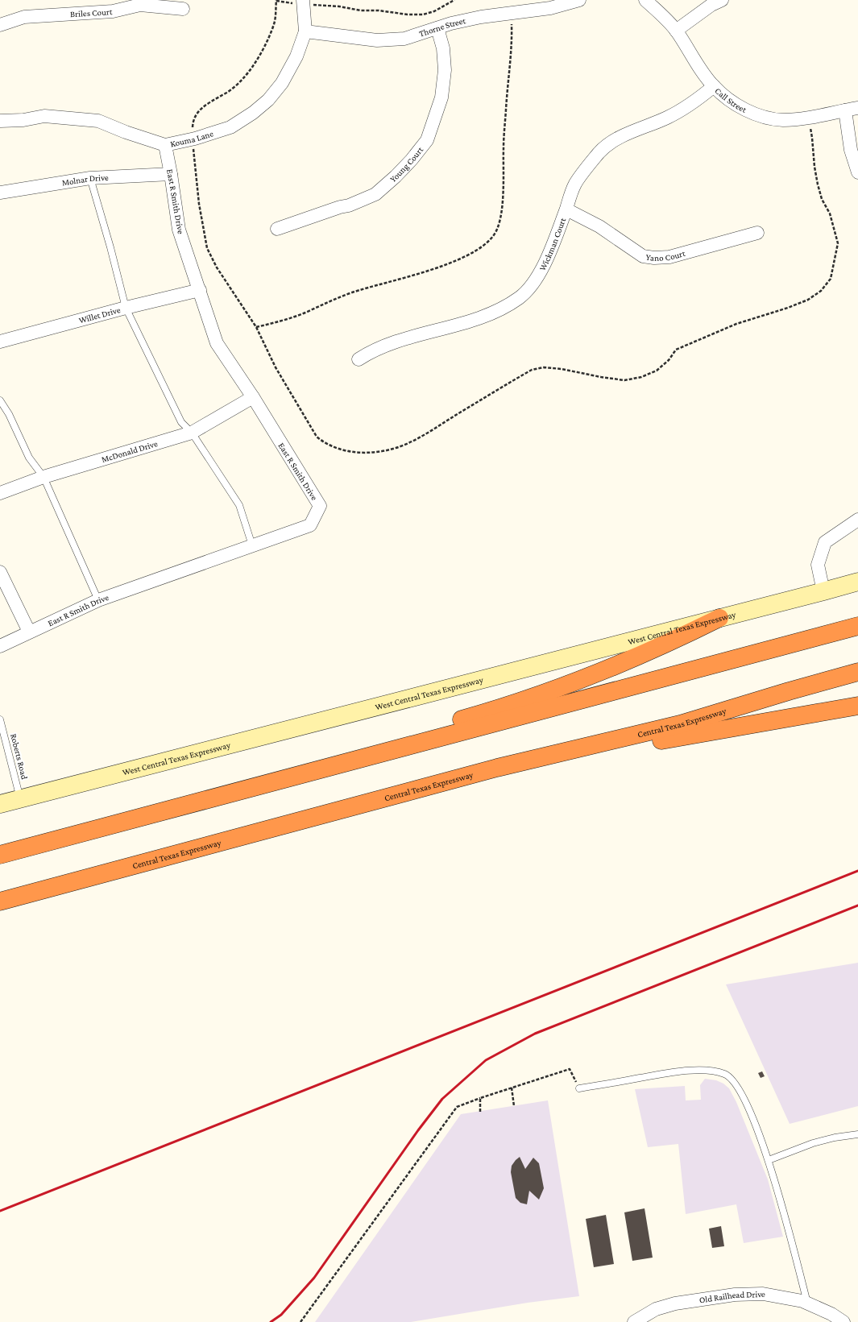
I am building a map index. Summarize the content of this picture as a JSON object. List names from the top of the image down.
{
  "streets": {
    "highway": ["Central Texas Expressway"],
    "main road": ["West Central Texas Expressway"],
    "street": [
      "Briles Court",
      "Thorne Street",
      "Call Street",
      "Kouma Lane",
      "Young Court",
      "Molnar Drive",
      "East R Smith Drive",
      "Wickman Court",
      "Yano Court",
      "Willet Drive",
      "McDonald Drive",
      "Old Railhead Drive"
    ],
    "lane": ["Roberts Road"]
  },
  "crossings": [
    ["Thorne Street", "Kouma Lane"],
    ["Thorne Street", "Young Court"],
    ["Call Street", "Wickman Court"],
    ["Kouma Lane", "East R Smith Drive"],
    ["Molnar Drive", "East R Smith Drive"],
    ["East R Smith Drive", "Willet Drive"],
    ["East R Smith Drive", "McDonald Drive"],
    ["Wickman Court", "Yano Court"],
    ["West Central Texas Expressway", "Roberts Road"]
  ]
}
